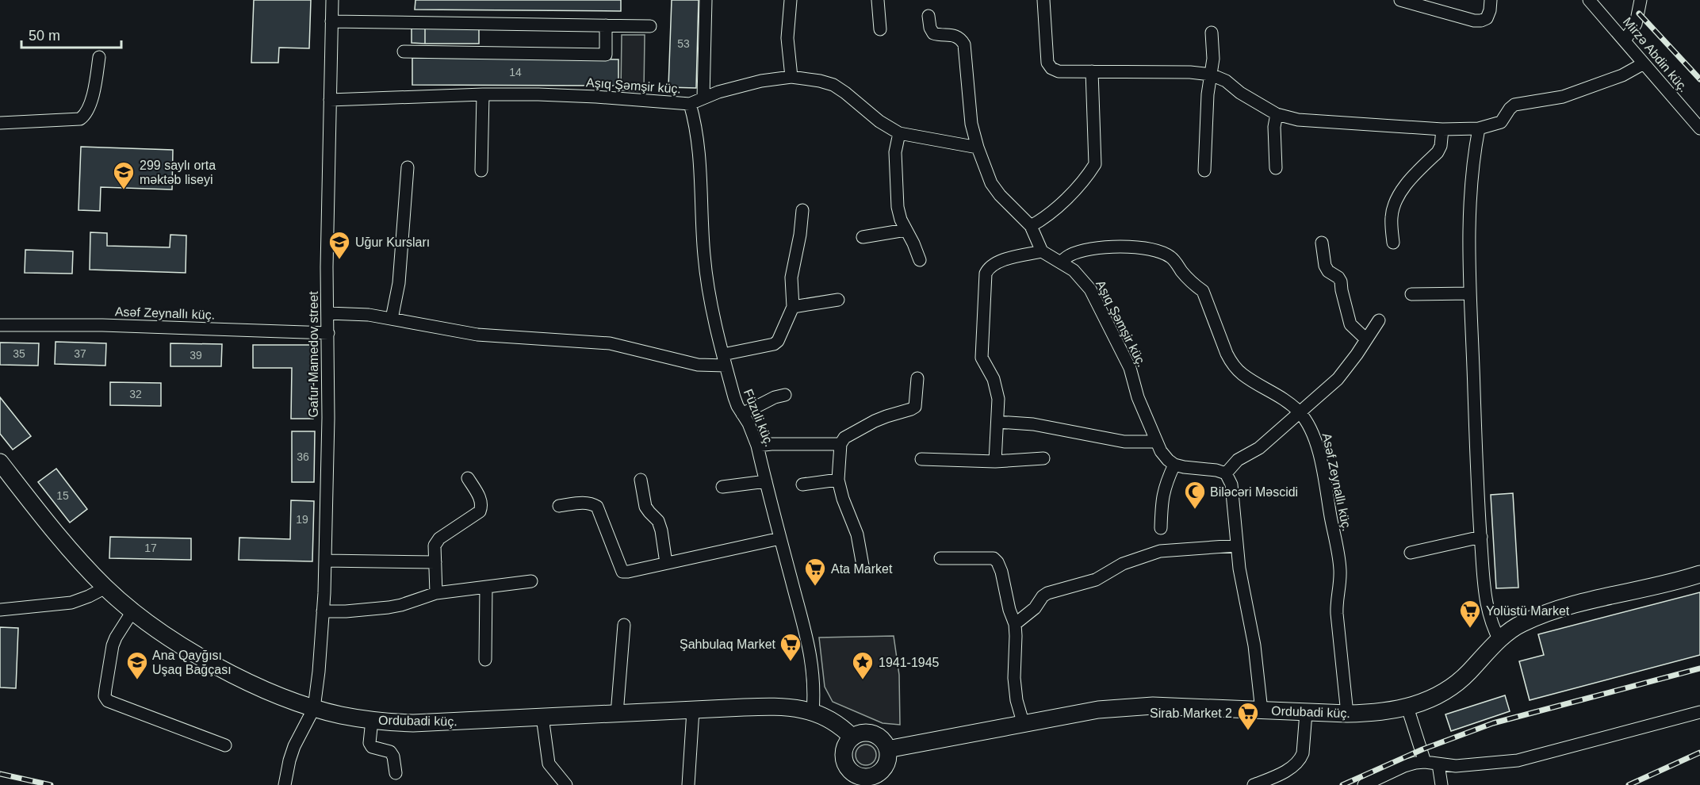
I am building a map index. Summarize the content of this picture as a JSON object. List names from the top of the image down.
{
  "streets": {
    "main road": ["Ordubadi küç."],
    "street": [
      "Mirzə Abdin küç.",
      "Aşıq Şəmşir küç.",
      "Asəf Zeynallı küç.",
      "Gafur Mamedov street",
      "Füzuli küç."
    ]
  },
  "crossings": [
    ["Aşıq Şəmşir küç.", "Asəf Zeynallı küç."],
    ["Aşıq Şəmşir küç.", "Gafur Mamedov street"],
    ["Aşıq Şəmşir küç.", "Füzuli küç."],
    ["Asəf Zeynallı küç.", "Gafur Mamedov street"],
    ["Asəf Zeynallı küç.", "Ordubadi küç."],
    ["Gafur Mamedov street", "Ordubadi küç."],
    ["Füzuli küç.", "Ordubadi küç."]
  ],
  "places": {
    "school or university": ["299 saylı orta məktəb liseyi", "Uğur Kursları", "Ana Qayğısı Uşaq Bağçası"],
    "mosque": ["Biləcəri Məscidi"],
    "supermarket": [
      "Ata Market",
      "Yolüstü Market",
      "Şahbulaq Market",
      "Sirab Market 2"
    ],
    "place": ["1941-1945"]
  },
  "house_numbers": [
    "53",
    "14",
    "35",
    "37",
    "39",
    "32",
    "36",
    "15",
    "19",
    "17"
  ],
  "scale_bar": "50 m"
}
